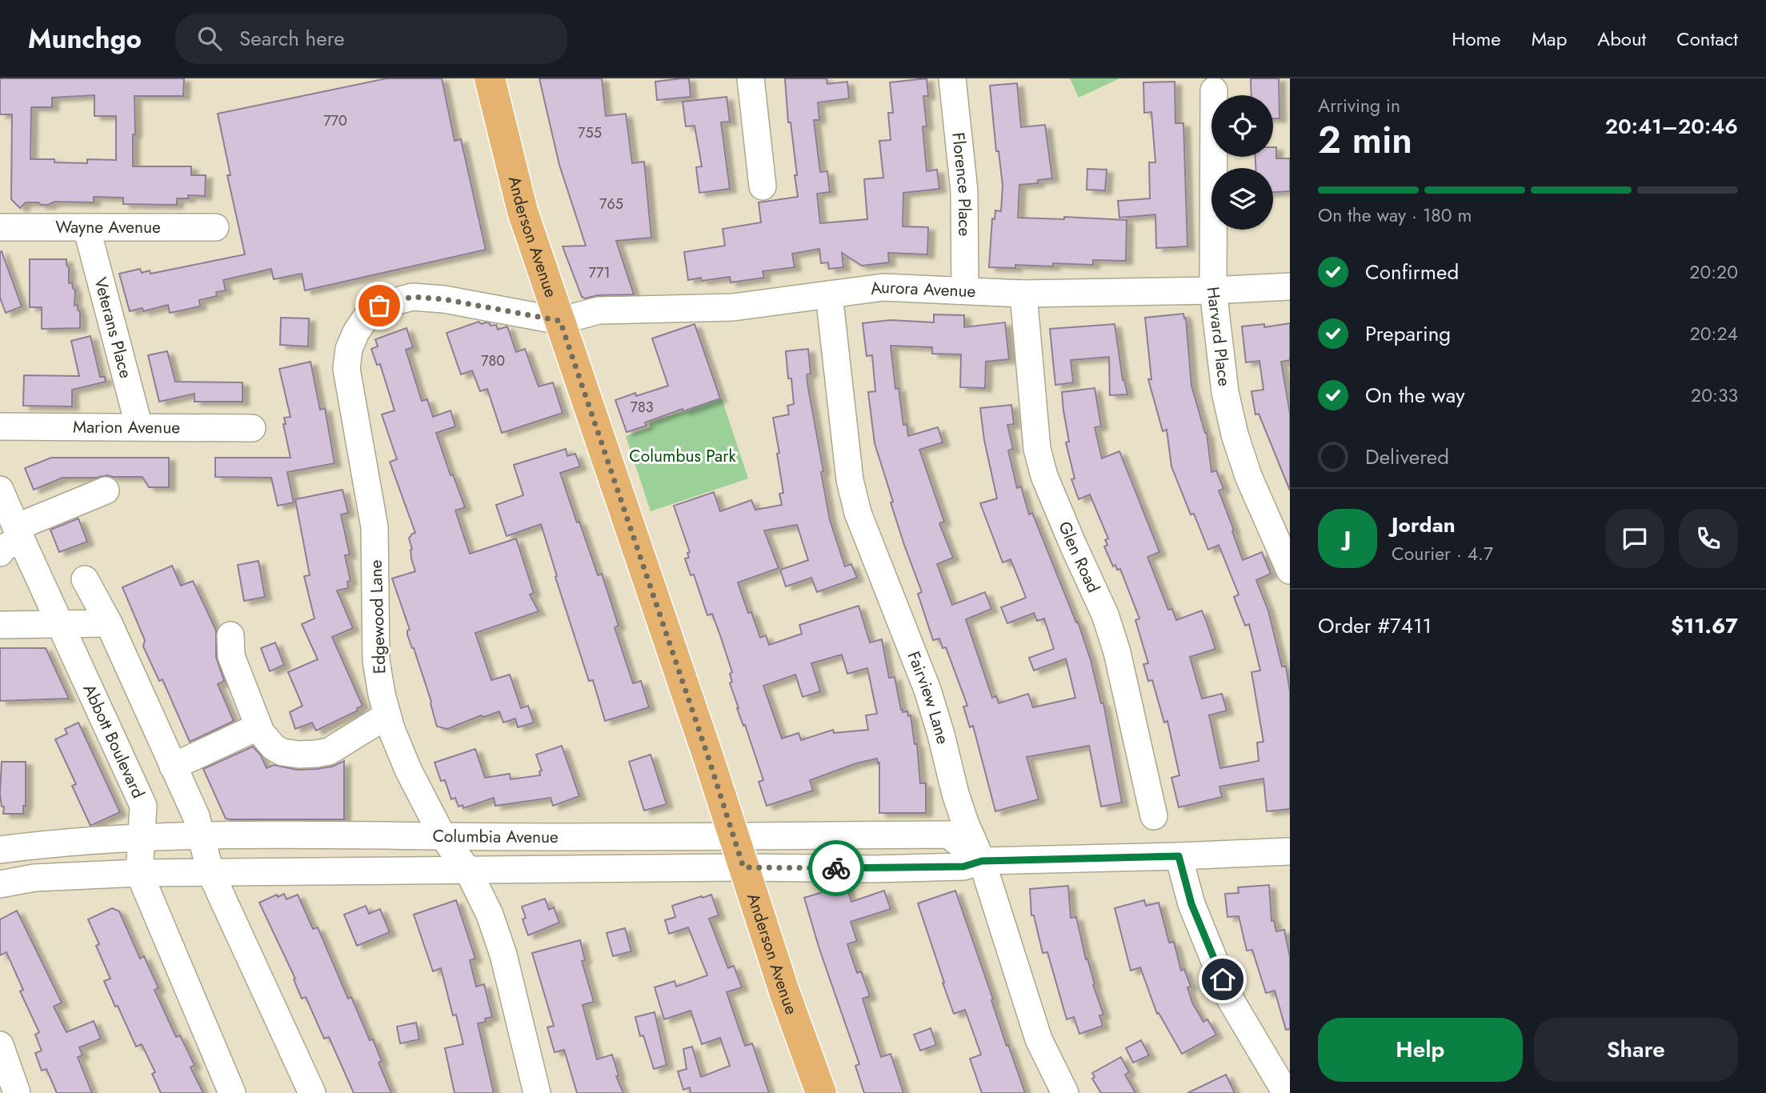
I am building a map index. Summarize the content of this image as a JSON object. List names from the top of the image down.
{
  "streets": {
    "main road": ["Anderson Avenue"],
    "street": [
      "Florence Place",
      "Wayne Avenue",
      "Aurora Avenue",
      "Veterans Place",
      "Harvard Place",
      "Marion Avenue",
      "Glen Road",
      "Edgewood Lane",
      "Fairview Lane",
      "Abbott Boulevard",
      "Columbia Avenue"
    ]
  },
  "crossings": [
    ["Florence Place", "Aurora Avenue"],
    ["Wayne Avenue", "Veterans Place"],
    ["Anderson Avenue", "Aurora Avenue"],
    ["Anderson Avenue", "Edgewood Lane"],
    ["Anderson Avenue", "Columbia Avenue"],
    ["Aurora Avenue", "Harvard Place"],
    ["Aurora Avenue", "Glen Road"],
    ["Aurora Avenue", "Edgewood Lane"],
    ["Aurora Avenue", "Fairview Lane"],
    ["Veterans Place", "Marion Avenue"],
    ["Edgewood Lane", "Columbia Avenue"],
    ["Fairview Lane", "Columbia Avenue"],
    ["Abbott Boulevard", "Columbia Avenue"]
  ],
  "parks": ["Columbus Park"],
  "house_numbers": [
    "770",
    "755",
    "765",
    "771",
    "780",
    "783"
  ],
  "page": {
    "header": "Munchgo",
    "search": "Search here",
    "nav": [
      "Home",
      "Map",
      "About",
      "Contact"
    ],
    "heading": ["2 min", "Arriving in", "20:41–20:46"],
    "panel": [
      "Jordan",
      "Courier · 4.7",
      "Order #7411",
      "$11.67"
    ],
    "bar": "On the way · 180 m",
    "list": [
      ["Confirmed", "20:20"],
      ["Preparing", "20:24"],
      ["On the way", "20:33"],
      "Delivered"
    ],
    "round": "J",
    "buttons": ["Help", "Share"]
  }
}
